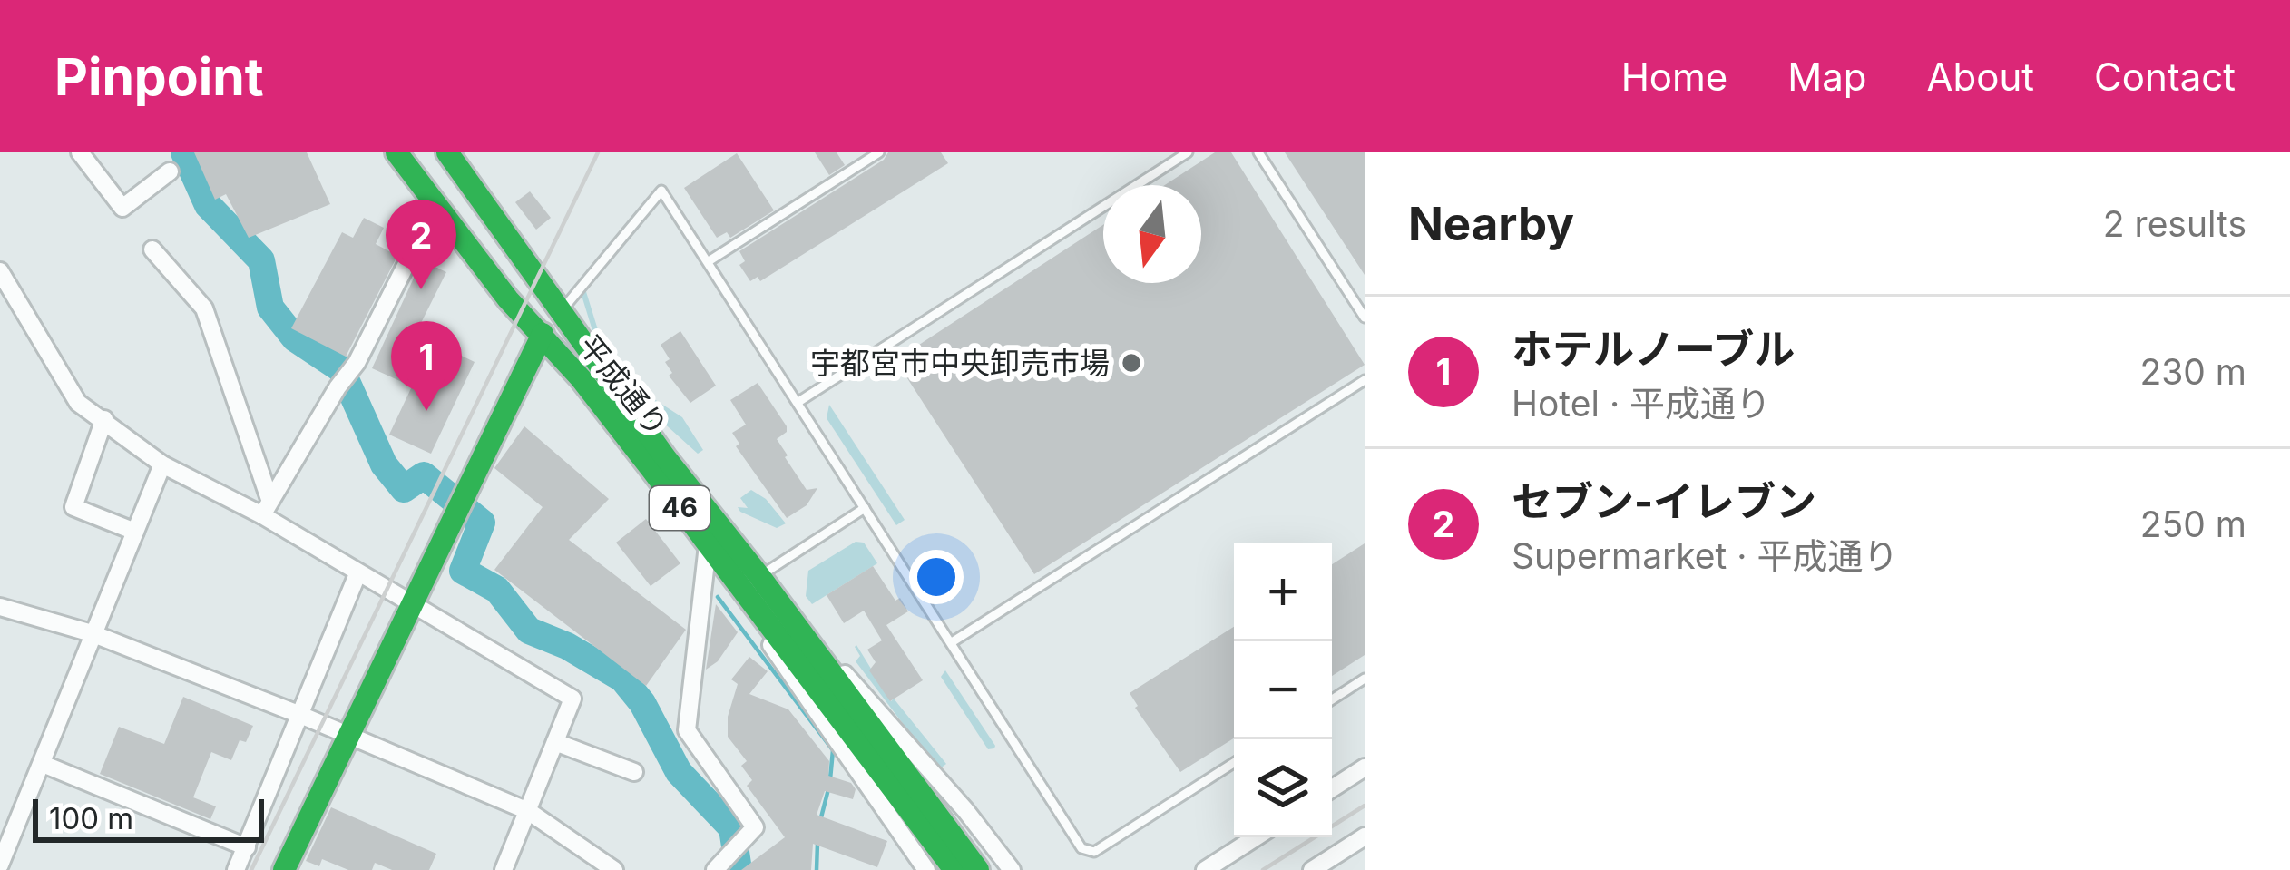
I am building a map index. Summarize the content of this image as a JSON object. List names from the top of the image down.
{
  "streets": {
    "main road": ["平成通り", "46"]
  },
  "places": ["宇都宮市中央卸売市場"],
  "scale_bar": "100 m",
  "north": "bottom",
  "page": {
    "header": "Pinpoint",
    "nav": [
      "Home",
      "Map",
      "About",
      "Contact"
    ],
    "heading": ["Nearby", "2 results"],
    "pins": ["2", "1"],
    "list": [
      {
        "mark": "1",
        "name": "ホテルノーブル",
        "note": "Hotel · 平成通り",
        "value": "230 m"
      },
      {
        "mark": "2",
        "name": "セブン-イレブン",
        "note": "Supermarket · 平成通り",
        "value": "250 m"
      }
    ],
    "map_buttons": ["+", "−"],
    "scale": "100 m"
  }
}
